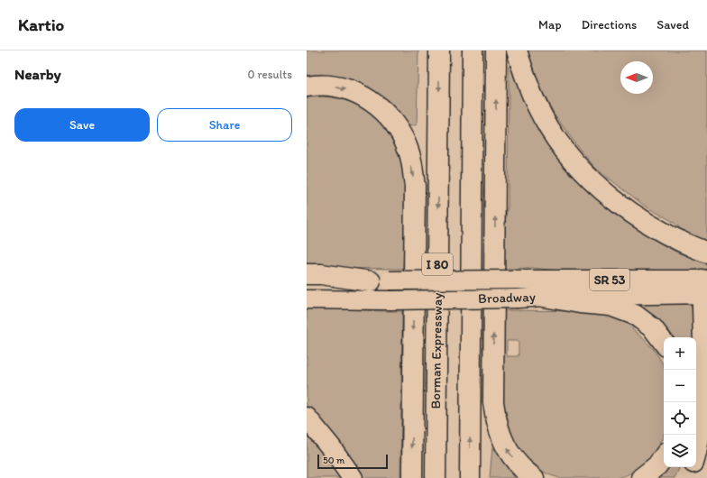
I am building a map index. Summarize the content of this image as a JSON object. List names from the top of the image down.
{
  "streets": {
    "highway": ["I 80", "Borman Expressway"],
    "main road": ["SR 53", "Broadway"]
  },
  "scale_bar": "50 m",
  "north": "left",
  "page": {
    "header": "Kartio",
    "nav": ["Map", "Directions", "Saved"],
    "heading": ["Nearby", "0 results"],
    "buttons": ["Save", "Share"],
    "map_buttons": ["+", "−"],
    "scale": "50 m"
  }
}
